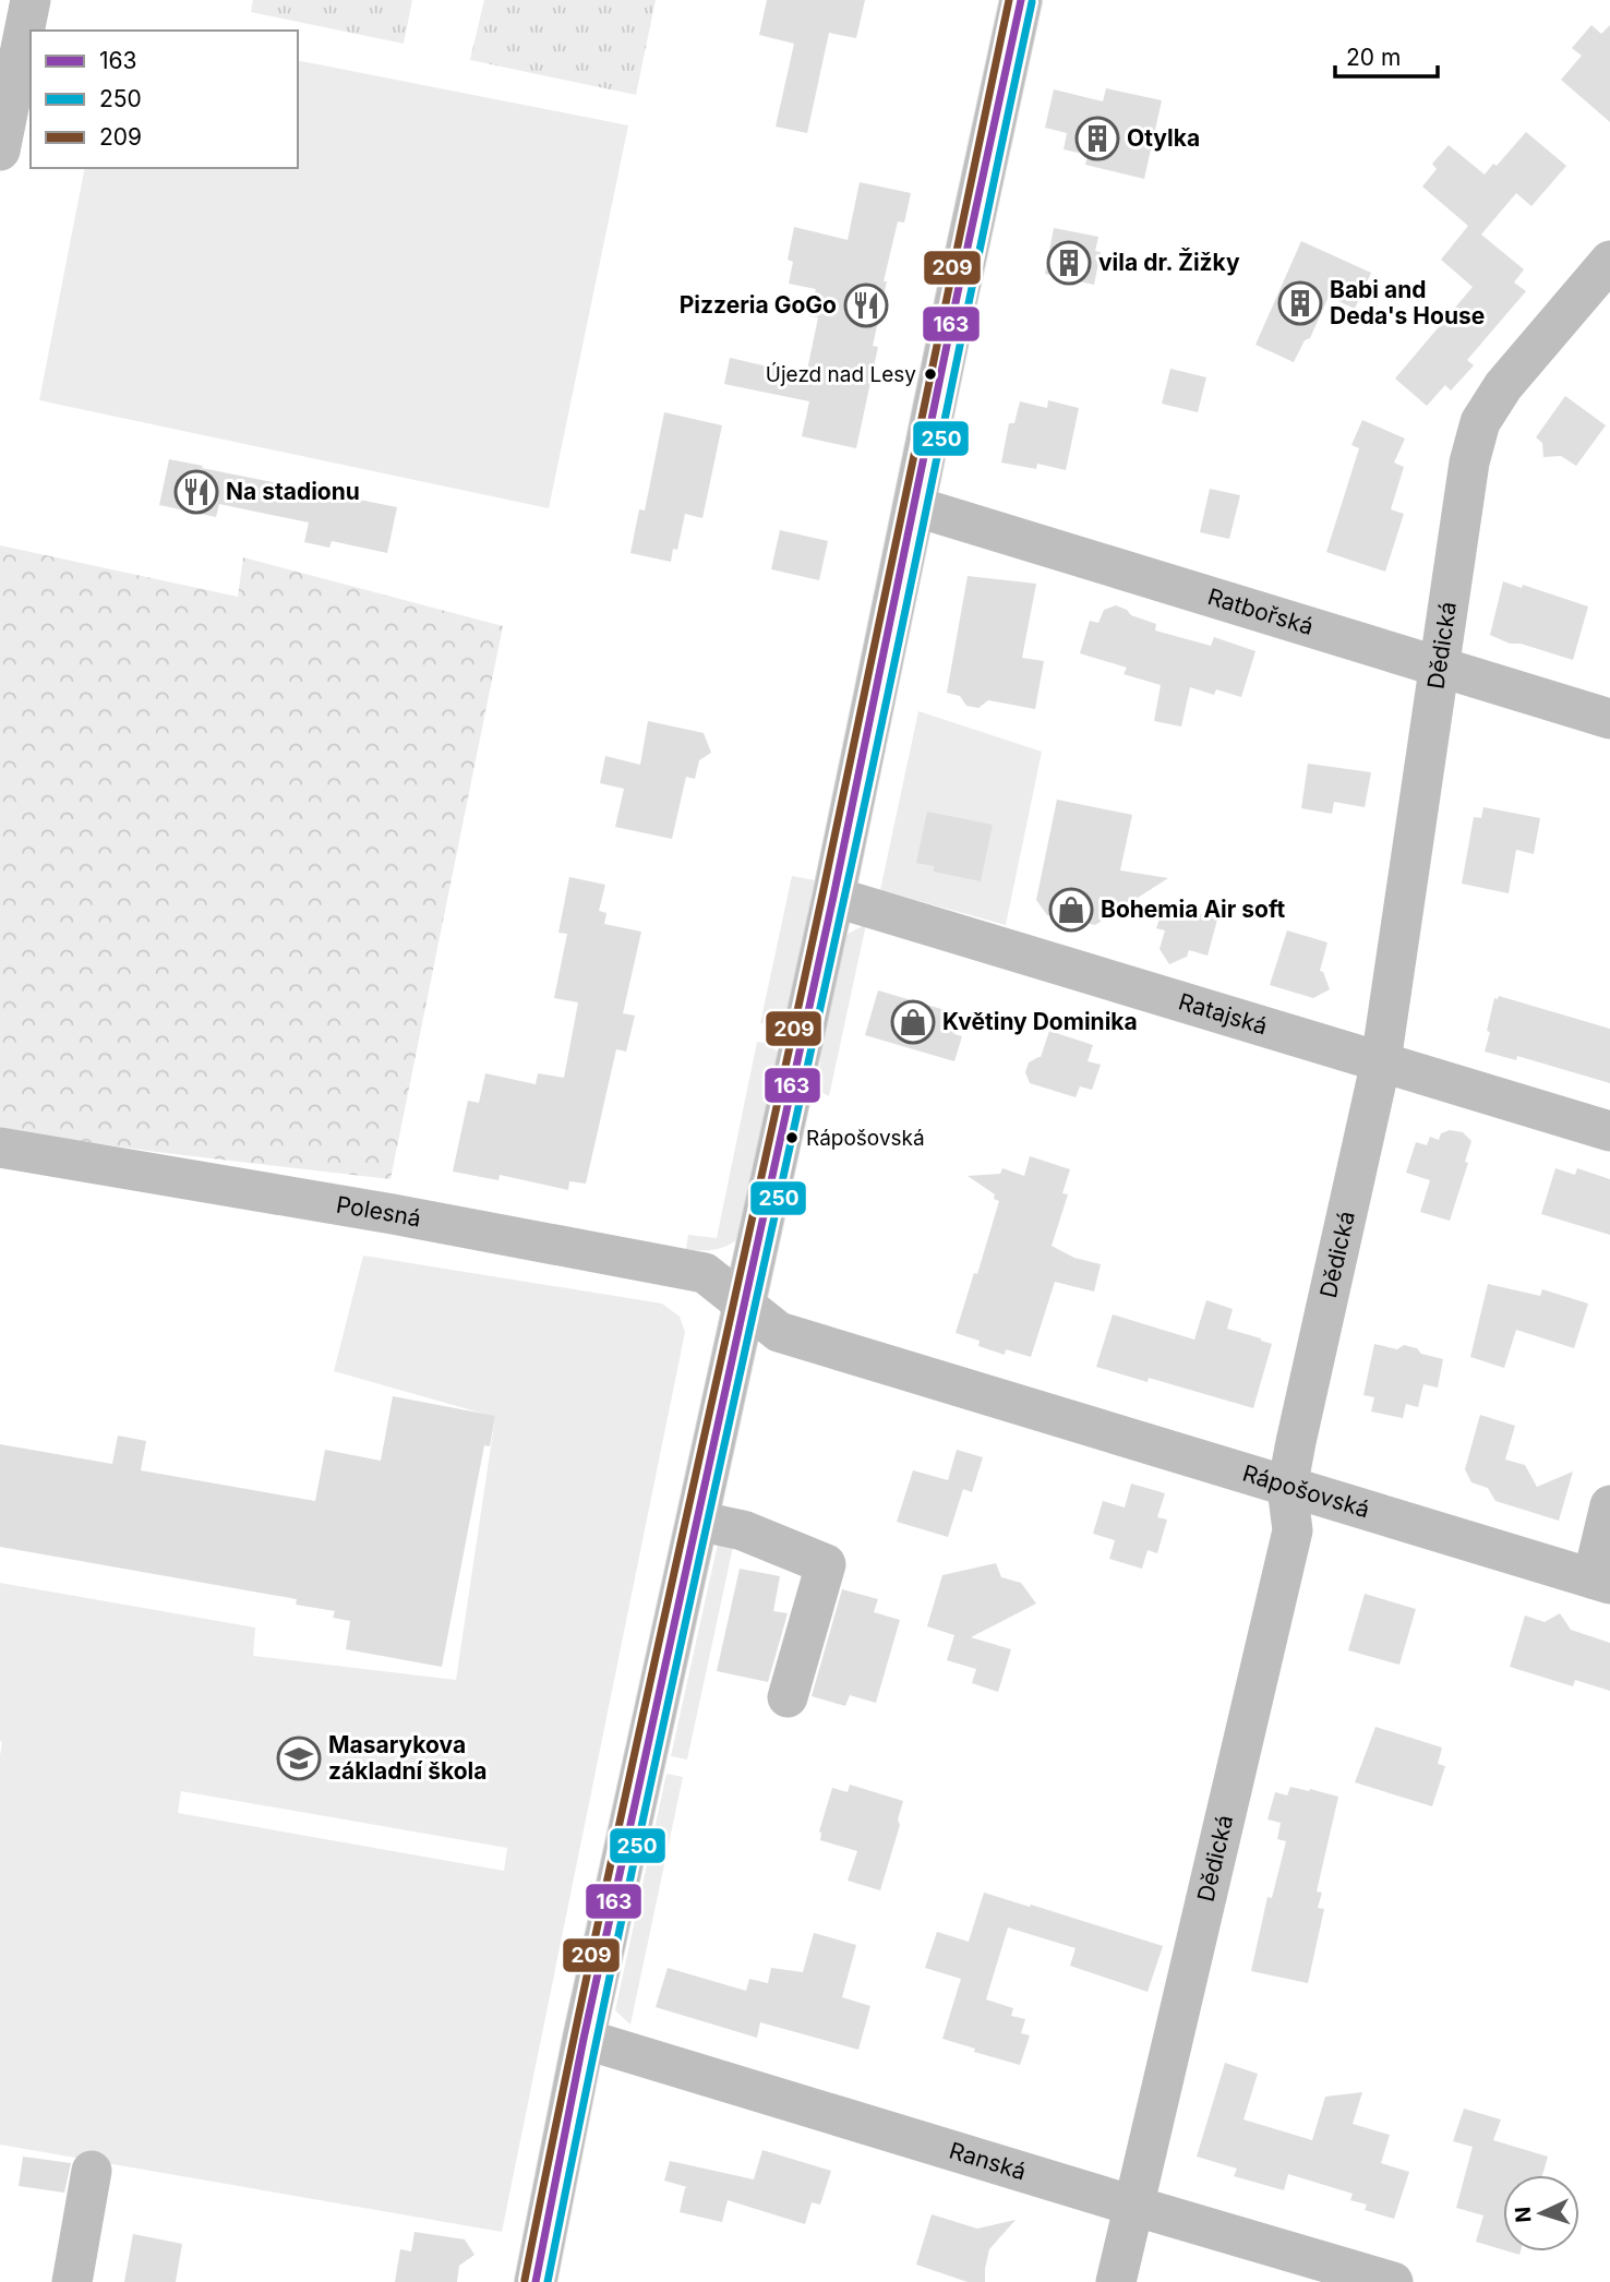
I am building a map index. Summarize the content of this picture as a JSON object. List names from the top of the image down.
{
  "streets": {
    "street": [
      "Ratbořská",
      "Dědická",
      "Ratajská",
      "Polesná",
      "Rápošovská",
      "Ranská"
    ]
  },
  "crossings": [
    ["Ratbořská", "Dědická"],
    ["Dědická", "Ratajská"],
    ["Dědická", "Rápošovská"],
    ["Dědická", "Ranská"],
    ["Polesná", "Rápošovská"]
  ],
  "places": {
    "building": ["Otylka", "vila dr. Žižky", "Babi and Deda's House"],
    "restaurant": ["Pizzeria GoGo", "Na stadionu"],
    "other": ["Újezd nad Lesy", "Rápošovská"],
    "shop": ["Bohemia Air soft", "Květiny Dominika"],
    "school or university": ["Masarykova základní škola"]
  },
  "lines": ["transit line 163", "transit line 209", "transit line 250"],
  "legend": ["163", "250", "209"],
  "scale_bar": "20 m",
  "north": "left"
}
